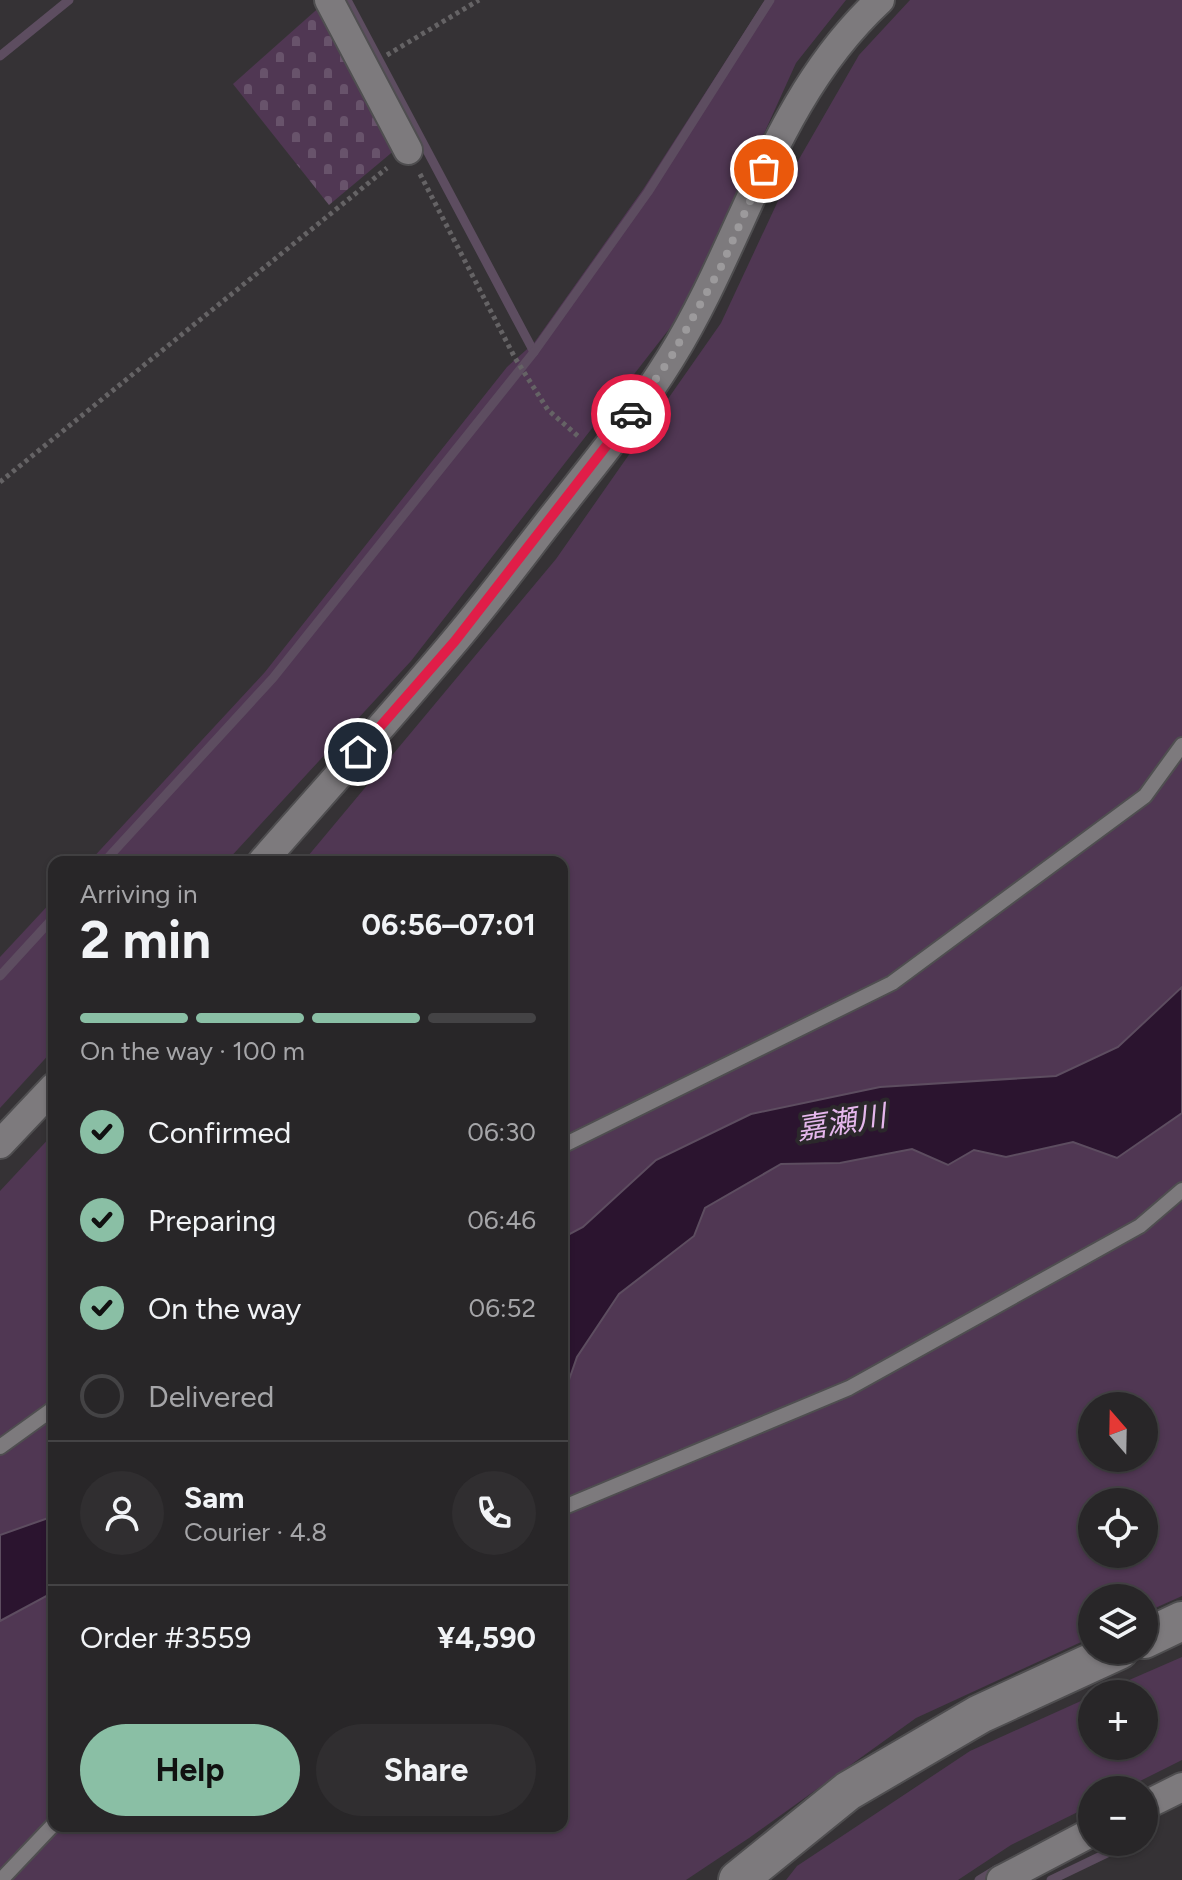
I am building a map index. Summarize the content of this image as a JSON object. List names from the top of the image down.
{
  "water": ["嘉瀬川"],
  "north": "top",
  "page": {
    "heading": ["2 min", "Arriving in", "06:56–07:01"],
    "panel": [
      "Sam",
      "Courier · 4.8",
      "Order #3559",
      "¥4,590"
    ],
    "bar": "On the way · 100 m",
    "list": [
      ["Confirmed", "06:30"],
      ["Preparing", "06:46"],
      ["On the way", "06:52"],
      "Delivered"
    ],
    "map_buttons": ["+", "−"],
    "buttons": ["Help", "Share"]
  }
}
